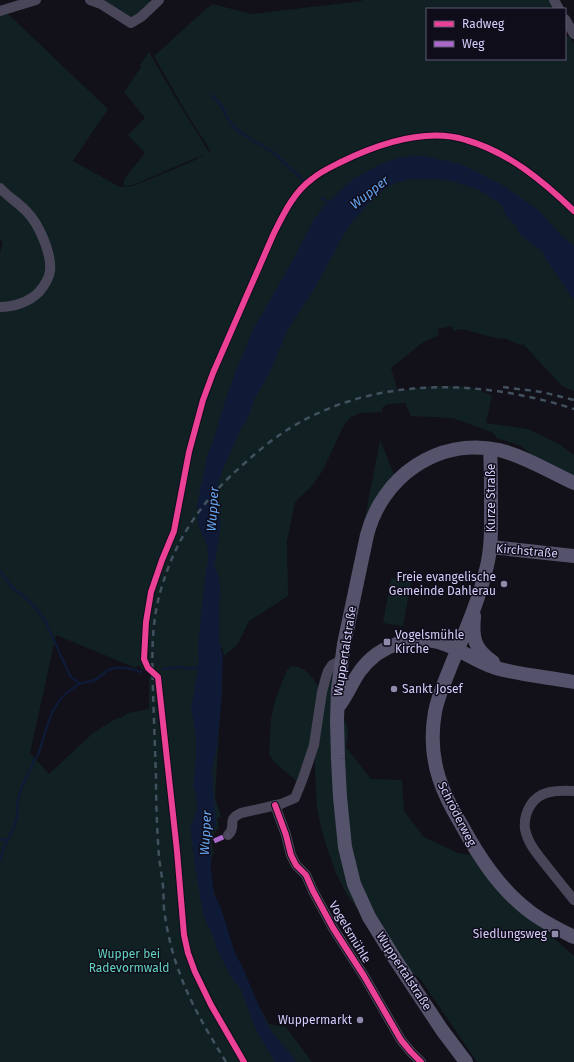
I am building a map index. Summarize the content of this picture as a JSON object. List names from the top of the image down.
{
  "streets": {
    "main road": [
      "Kurze Straße",
      "Kirchstraße",
      "Wuppertalstraße",
      "Schröderweg"
    ],
    "street": ["Vogelsmühle"]
  },
  "crossings": [
    ["Kurze Straße", "Kirchstraße"],
    ["Kurze Straße", "Wuppertalstraße"],
    ["Kirchstraße", "Schröderweg"]
  ],
  "water": ["Wupper"],
  "parks": ["Wupper bei Radevormwald"],
  "places": {
    "other": ["Freie evangelische Gemeinde Dahlerau", "Sankt Josef", "Wuppermarkt"],
    "transit": ["Vogelsmühle Kirche", "Siedlungsweg"]
  },
  "legend": ["Radweg", "Weg"]
}
